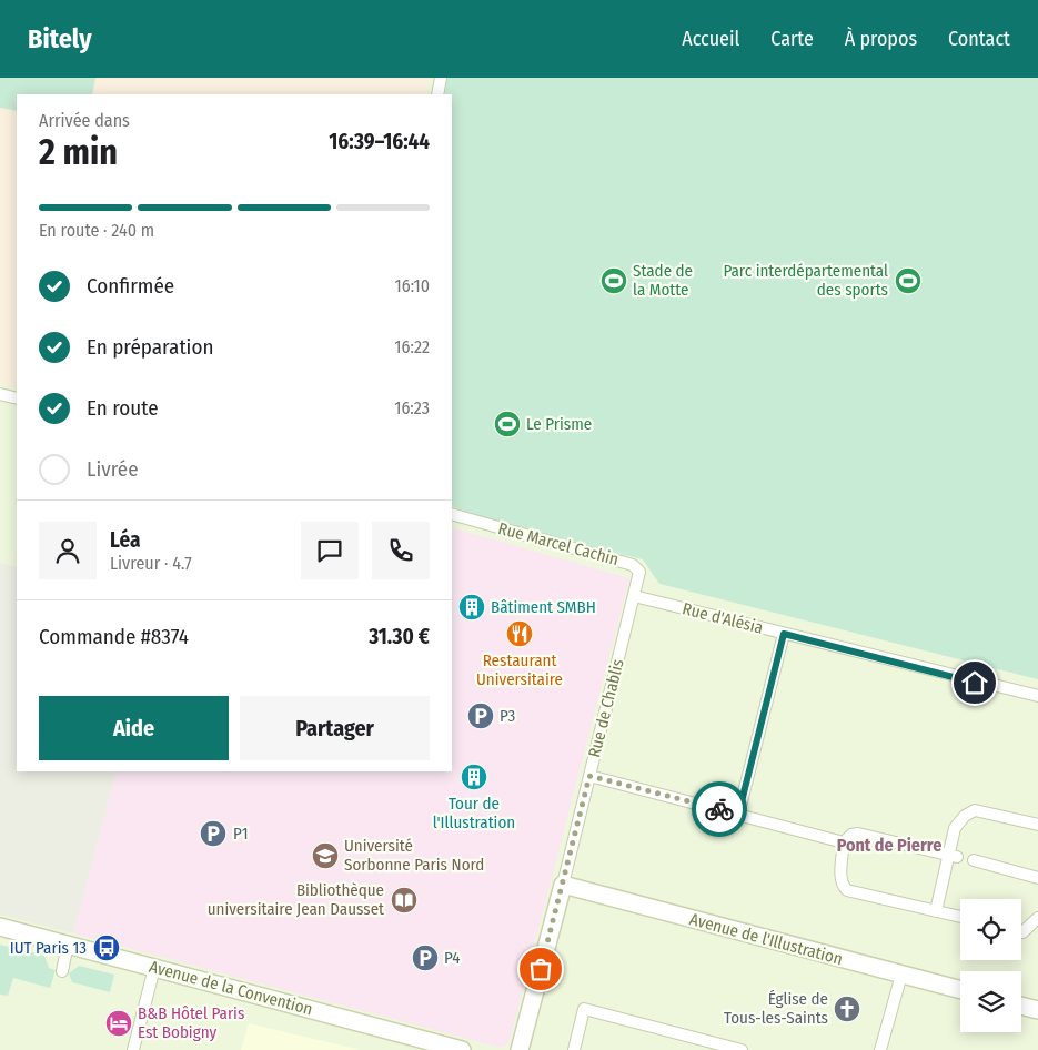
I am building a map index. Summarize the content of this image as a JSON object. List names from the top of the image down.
{
  "streets": {
    "street": [
      "Rue Marcel Cachin",
      "Rue d'Alésia",
      "Rue de Chablis",
      "Avenue de l'Illustration",
      "Avenue de la Convention"
    ]
  },
  "crossings": [
    ["Rue Marcel Cachin", "Rue d'Alésia"],
    ["Rue Marcel Cachin", "Rue de Chablis"],
    ["Rue d'Alésia", "Rue de Chablis"],
    ["Rue de Chablis", "Avenue de l'Illustration"]
  ],
  "districts": ["Pont de Pierre"],
  "places": {
    "sports": ["Stade de la Motte", "Parc interdépartemental des sports", "Le Prisme"],
    "building": ["Bâtiment SMBH", "Tour de l'Illustration"],
    "restaurant": ["Restaurant Universitaire"],
    "parking": ["P3", "P1", "P4"],
    "school or university": ["Université Sorbonne Paris Nord"],
    "library": ["Bibliothèque universitaire Jean Dausset"],
    "bus stop": ["IUT Paris 13"],
    "church": ["Église de Tous-les-Saints"],
    "hotel": ["B&B Hôtel Paris Est Bobigny"]
  },
  "page": {
    "header": "Bitely",
    "nav": [
      "Accueil",
      "Carte",
      "À propos",
      "Contact"
    ],
    "heading": ["2 min", "Arrivée dans", "16:39–16:44"],
    "panel": [
      "Léa",
      "Livreur · 4.7",
      "Commande #8374",
      "31.30 €"
    ],
    "bar": "En route · 240 m",
    "list": [
      ["Confirmée", "16:10"],
      ["En préparation", "16:22"],
      ["En route", "16:23"],
      "Livrée"
    ],
    "buttons": ["Aide", "Partager"]
  }
}
